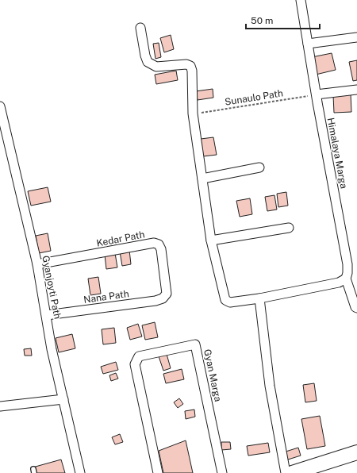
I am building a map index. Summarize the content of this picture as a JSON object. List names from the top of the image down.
{
  "streets": {
    "street": [
      "Himalaya Marga",
      "Kedar Path",
      "Gyanjoyti Path",
      "Nana Path",
      "Gyan Marga"
    ],
    "path": ["Sunaulo Path"]
  },
  "crossings": [
    ["Sunaulo Path", "Himalaya Marga"],
    ["Kedar Path", "Gyanjoyti Path"],
    ["Kedar Path", "Nana Path"],
    ["Gyanjoyti Path", "Nana Path"]
  ],
  "scale_bar": "50 m"
}
